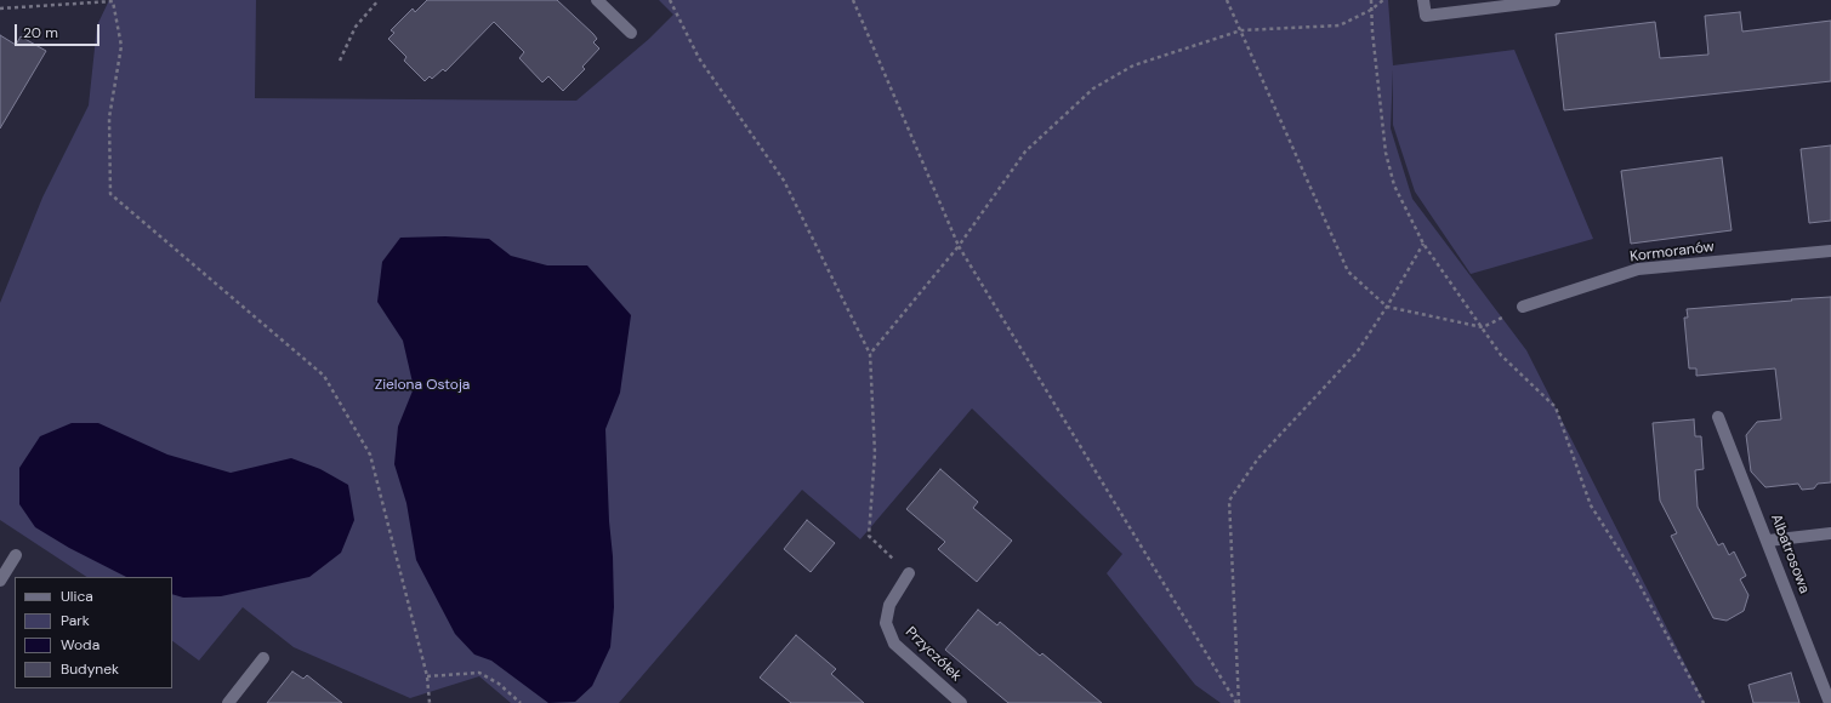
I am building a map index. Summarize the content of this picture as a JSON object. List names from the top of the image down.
{
  "streets": {
    "street": ["Kormoranów", "Albatrosowa", "Przyczółek"]
  },
  "parks": ["Zielona Ostoja"],
  "legend": [
    "Ulica",
    "Park",
    "Woda",
    "Budynek"
  ],
  "scale_bar": "20 m"
}
